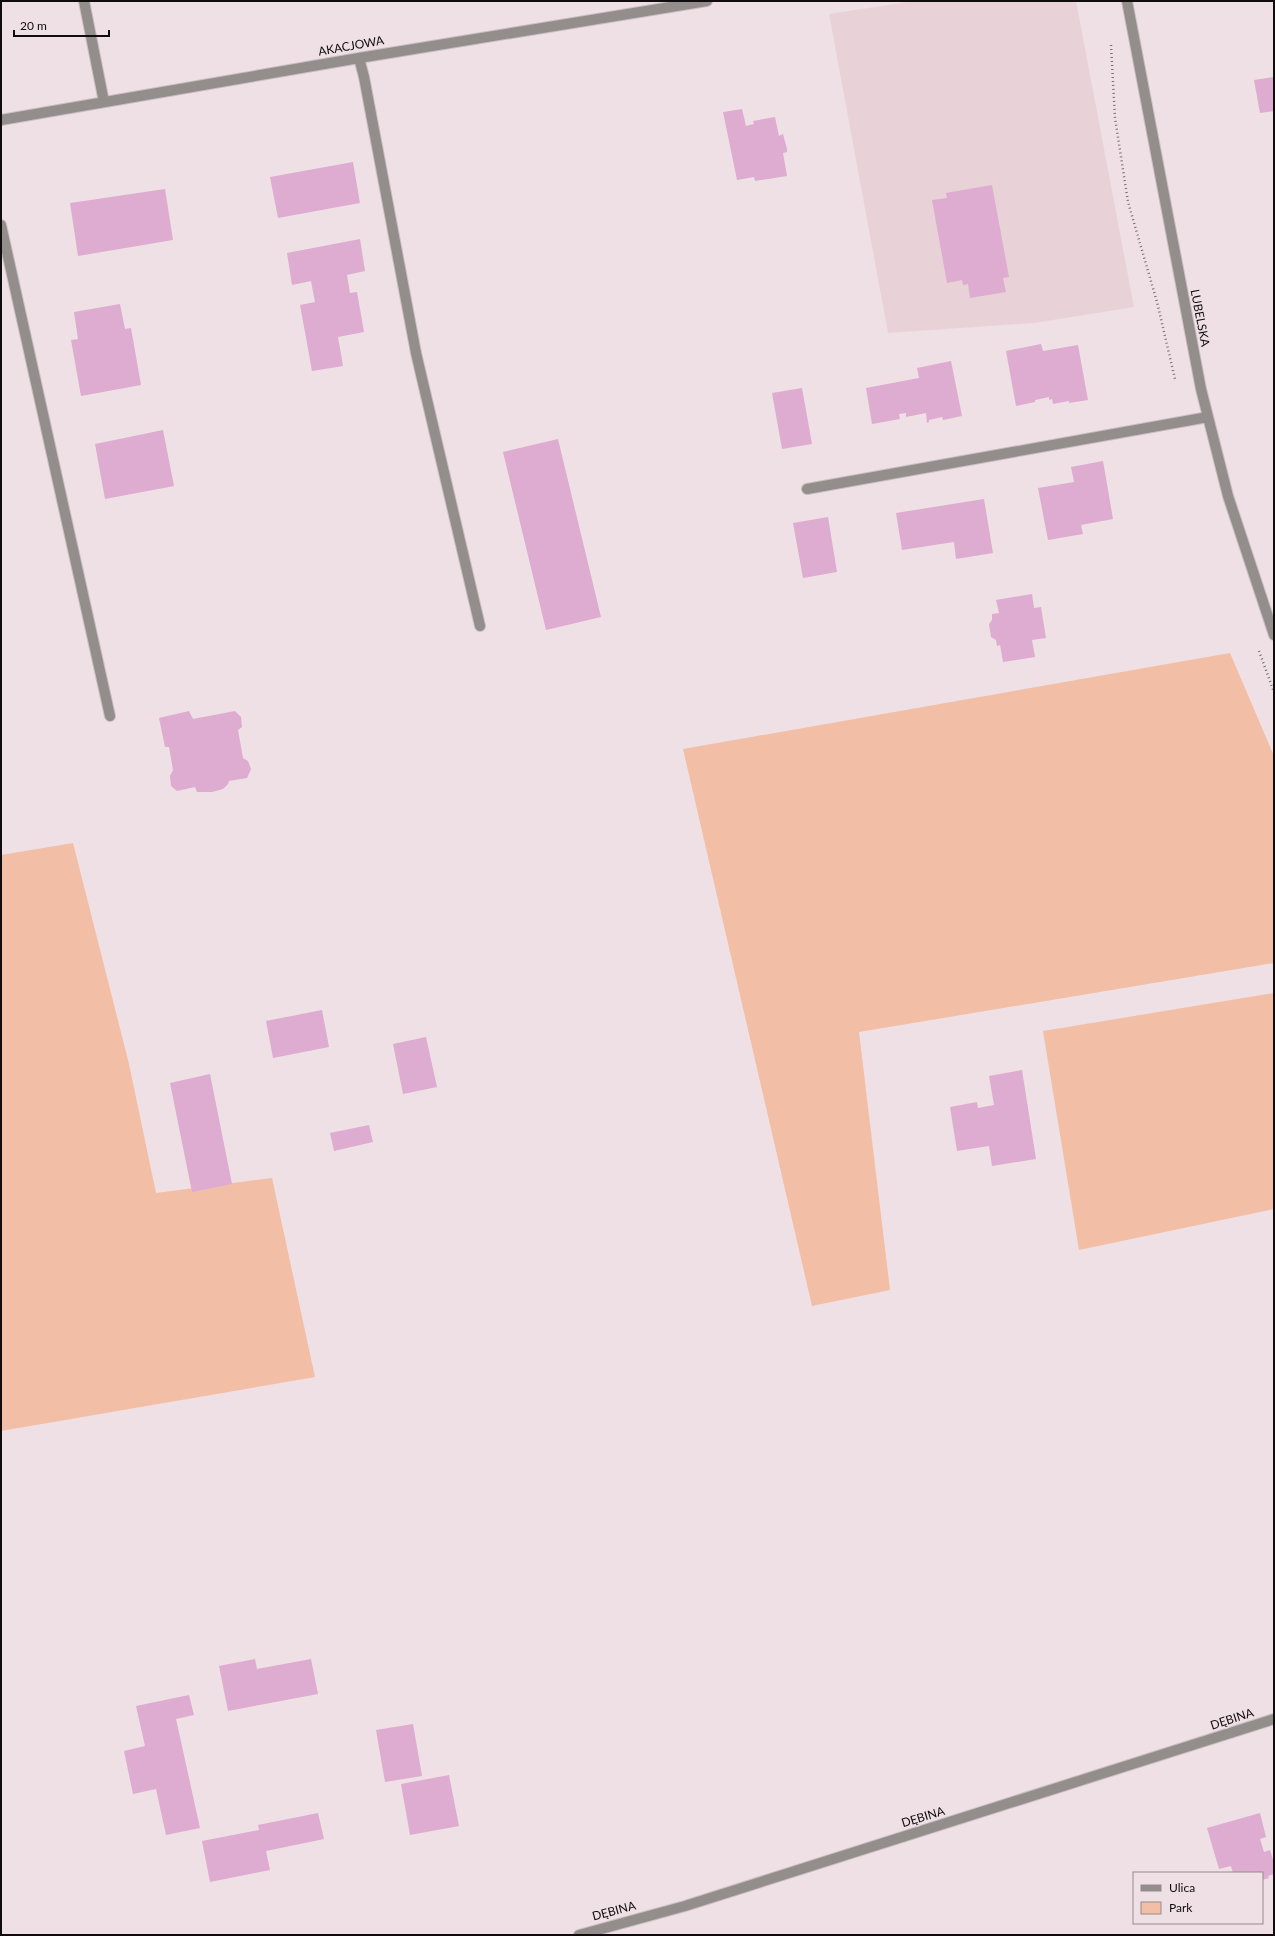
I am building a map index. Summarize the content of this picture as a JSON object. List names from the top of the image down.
{
  "streets": {
    "street": ["AKACJOWA", "LUBELSKA", "DĘBINA"]
  },
  "legend": ["Ulica", "Park"],
  "scale_bar": "20 m"
}
